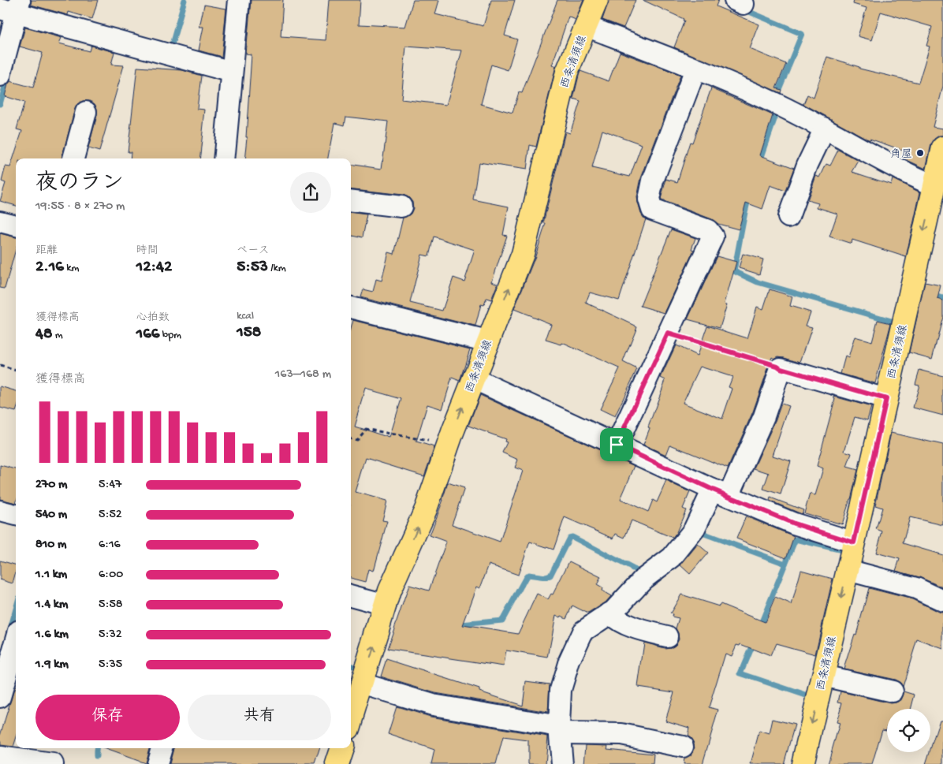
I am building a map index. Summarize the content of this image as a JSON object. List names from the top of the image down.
{
  "streets": {
    "main road": ["西条清須線"]
  },
  "places": ["角屋"],
  "page": {
    "heading": ["夜のラン", "19:55 · 8 × 270 m"],
    "stats": [
      ["距離", "2.16 km"],
      ["時間", "12:42"],
      ["ペース", "5:53 /km"],
      ["獲得標高", "48 m"],
      ["心拍数", "166 bpm"],
      ["kcal", "158"]
    ],
    "chart": ["獲得標高", "163–168 m"],
    "list": [
      {
        "name": "270 m",
        "note": "5:47"
      },
      {
        "name": "540 m",
        "note": "5:52"
      },
      {
        "name": "810 m",
        "note": "6:16"
      },
      {
        "name": "1.1 km",
        "note": "6:00"
      },
      {
        "name": "1.4 km",
        "note": "5:58"
      },
      {
        "name": "1.6 km",
        "note": "5:32"
      },
      {
        "name": "1.9 km",
        "note": "5:35"
      }
    ],
    "buttons": ["保存", "共有"]
  }
}
